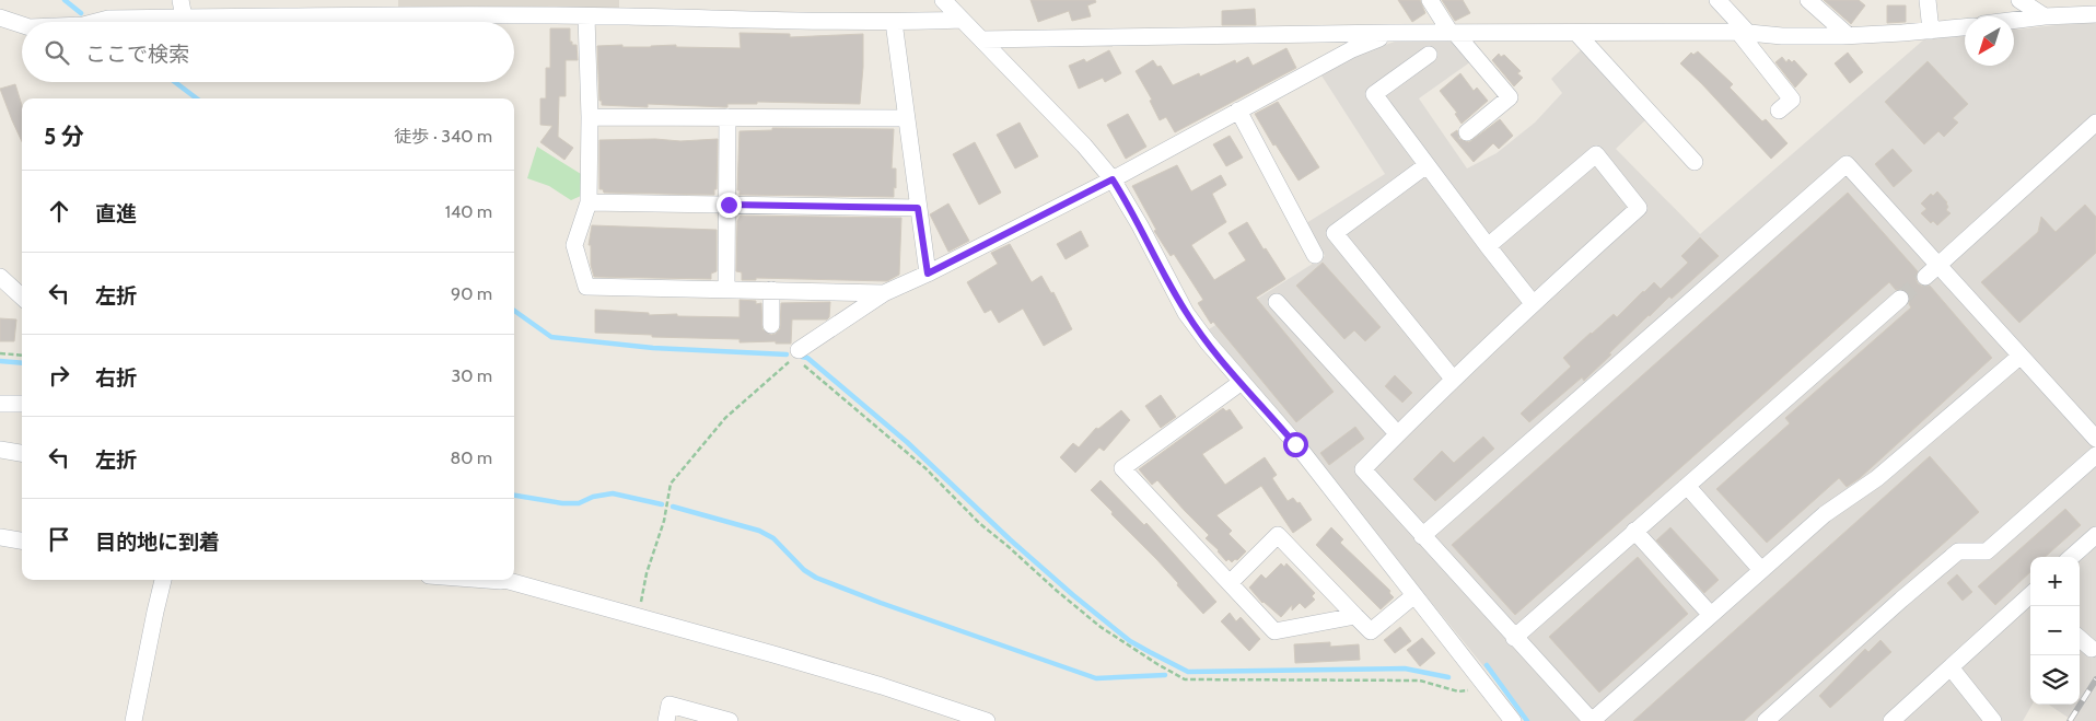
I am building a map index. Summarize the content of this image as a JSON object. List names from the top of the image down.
{
  "north": "bottom left",
  "page": {
    "search": "ここで検索",
    "heading": ["5 分", "徒歩 · 340 m"],
    "list": [
      ["直進", "140 m"],
      ["左折", "90 m"],
      ["右折", "30 m"],
      ["左折", "80 m"],
      "目的地に到着"
    ],
    "map_buttons": ["+", "−"]
  }
}
